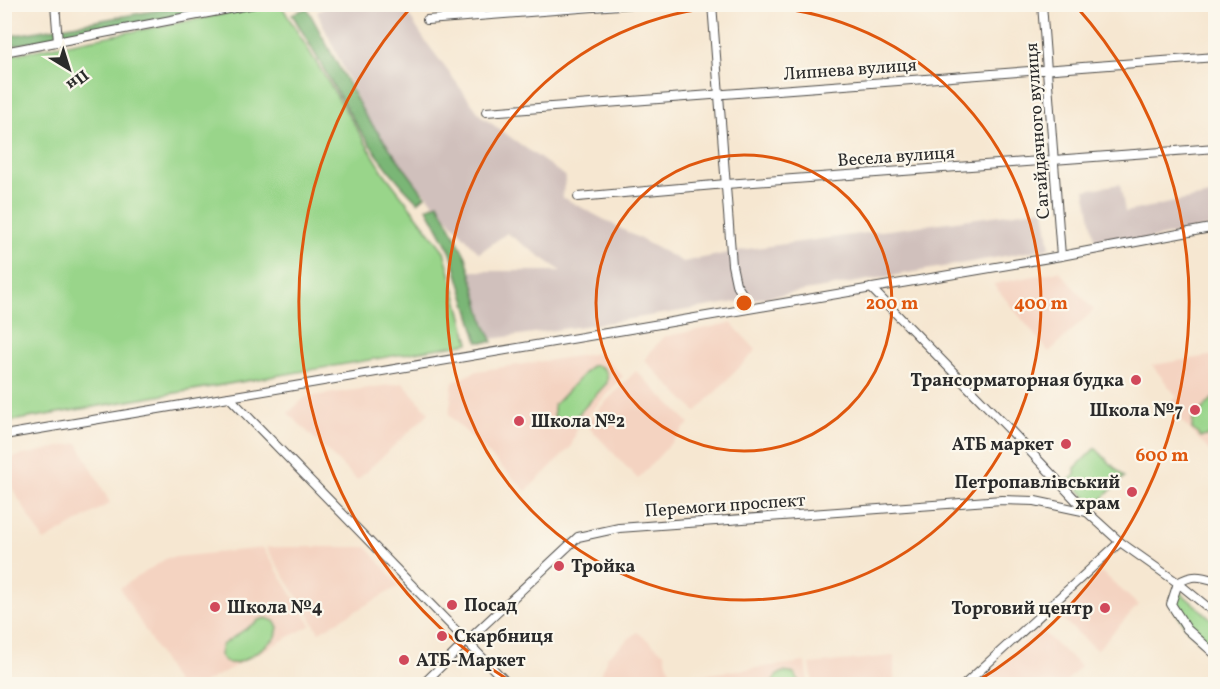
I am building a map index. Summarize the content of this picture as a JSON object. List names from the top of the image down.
{
  "streets": {
    "street": [
      "Липнева вулиця",
      "Сагайдачного вулиця",
      "Весела вулиця",
      "Перемоги проспект"
    ]
  },
  "crossings": [
    ["Липнева вулиця", "Сагайдачного вулиця"],
    ["Сагайдачного вулиця", "Весела вулиця"]
  ],
  "places": [
    "Трансорматорная будка",
    "Школа №7",
    "Школа №2",
    "АТБ маркет",
    "Петропавлівський храм",
    "Тройка",
    "Посад",
    "Школа №4",
    "Торговий центр",
    "Скарбниця",
    "АТБ-Маркет"
  ],
  "north": "bottom right",
  "rings": ["200 m", "400 m", "600 m"]
}
